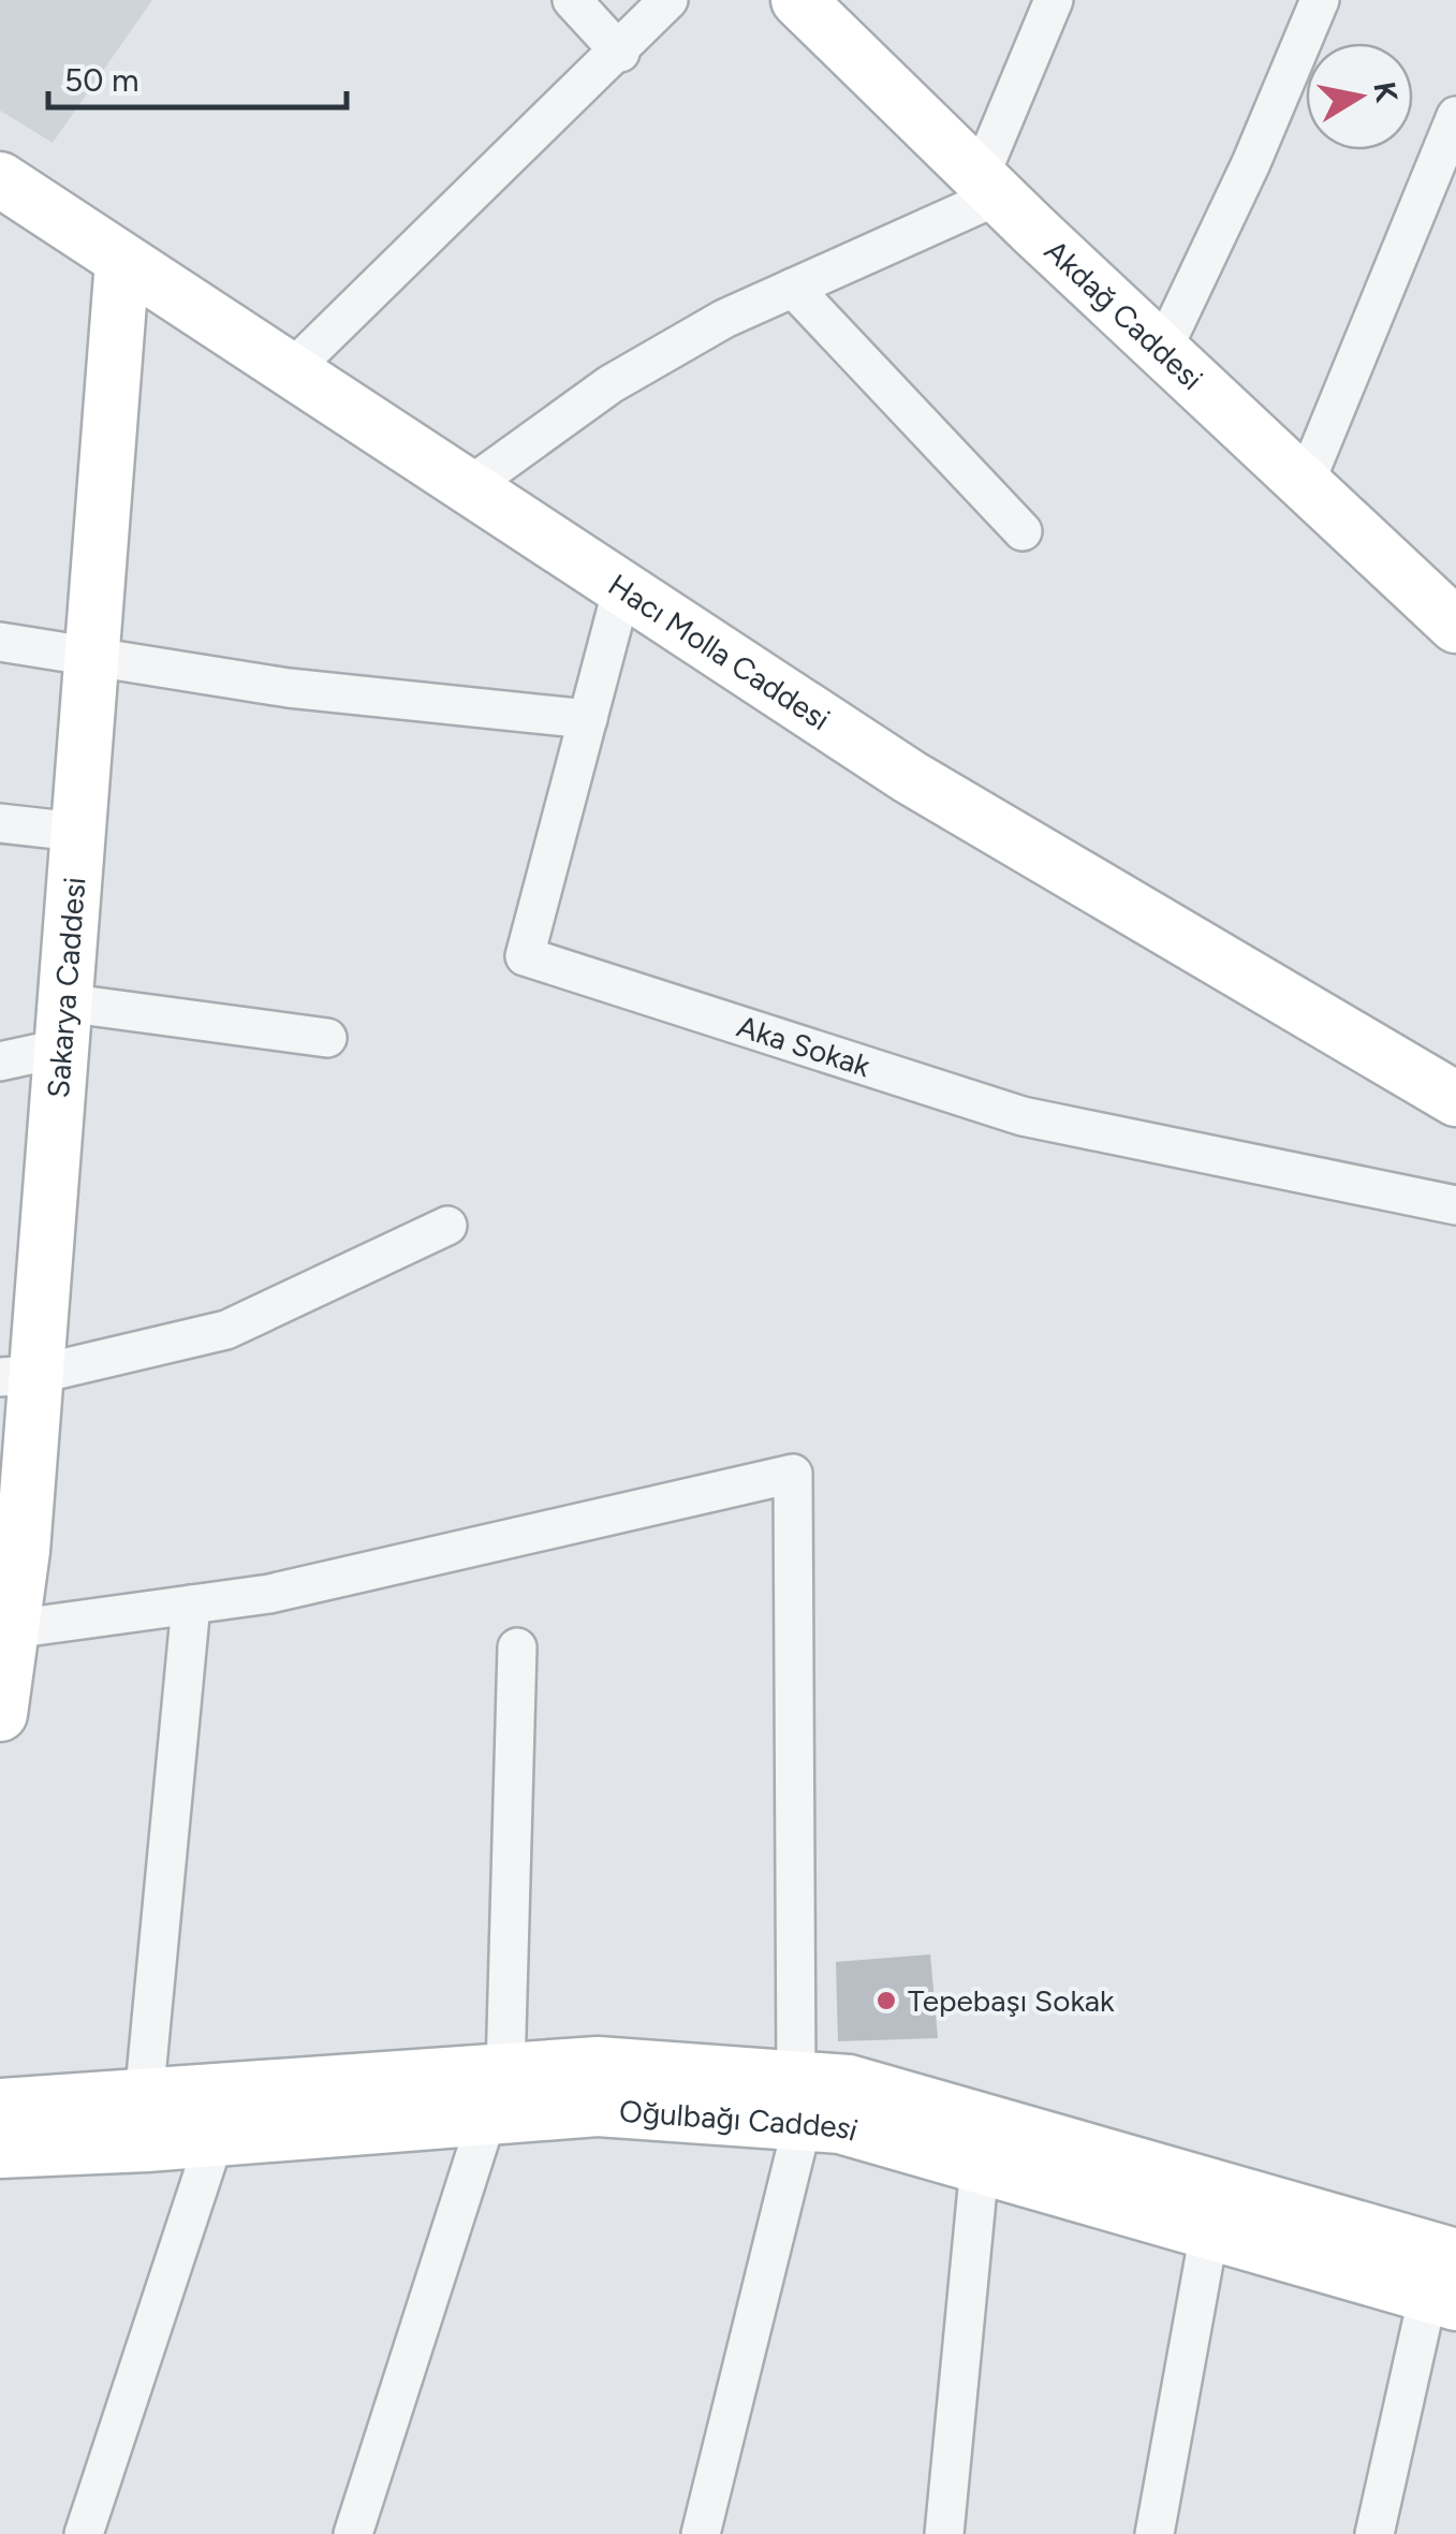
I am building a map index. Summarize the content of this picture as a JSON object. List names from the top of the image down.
{
  "streets": {
    "street": [
      "Akdağ Caddesi",
      "Hacı Molla Caddesi",
      "Sakarya Caddesi",
      "Aka Sokak",
      "Oğulbağı Caddesi"
    ]
  },
  "crossings": [
    ["Hacı Molla Caddesi", "Sakarya Caddesi"],
    ["Hacı Molla Caddesi", "Aka Sokak"]
  ],
  "places": ["Tepebaşı Sokak"],
  "scale_bar": "50 m",
  "north": "right"
}
